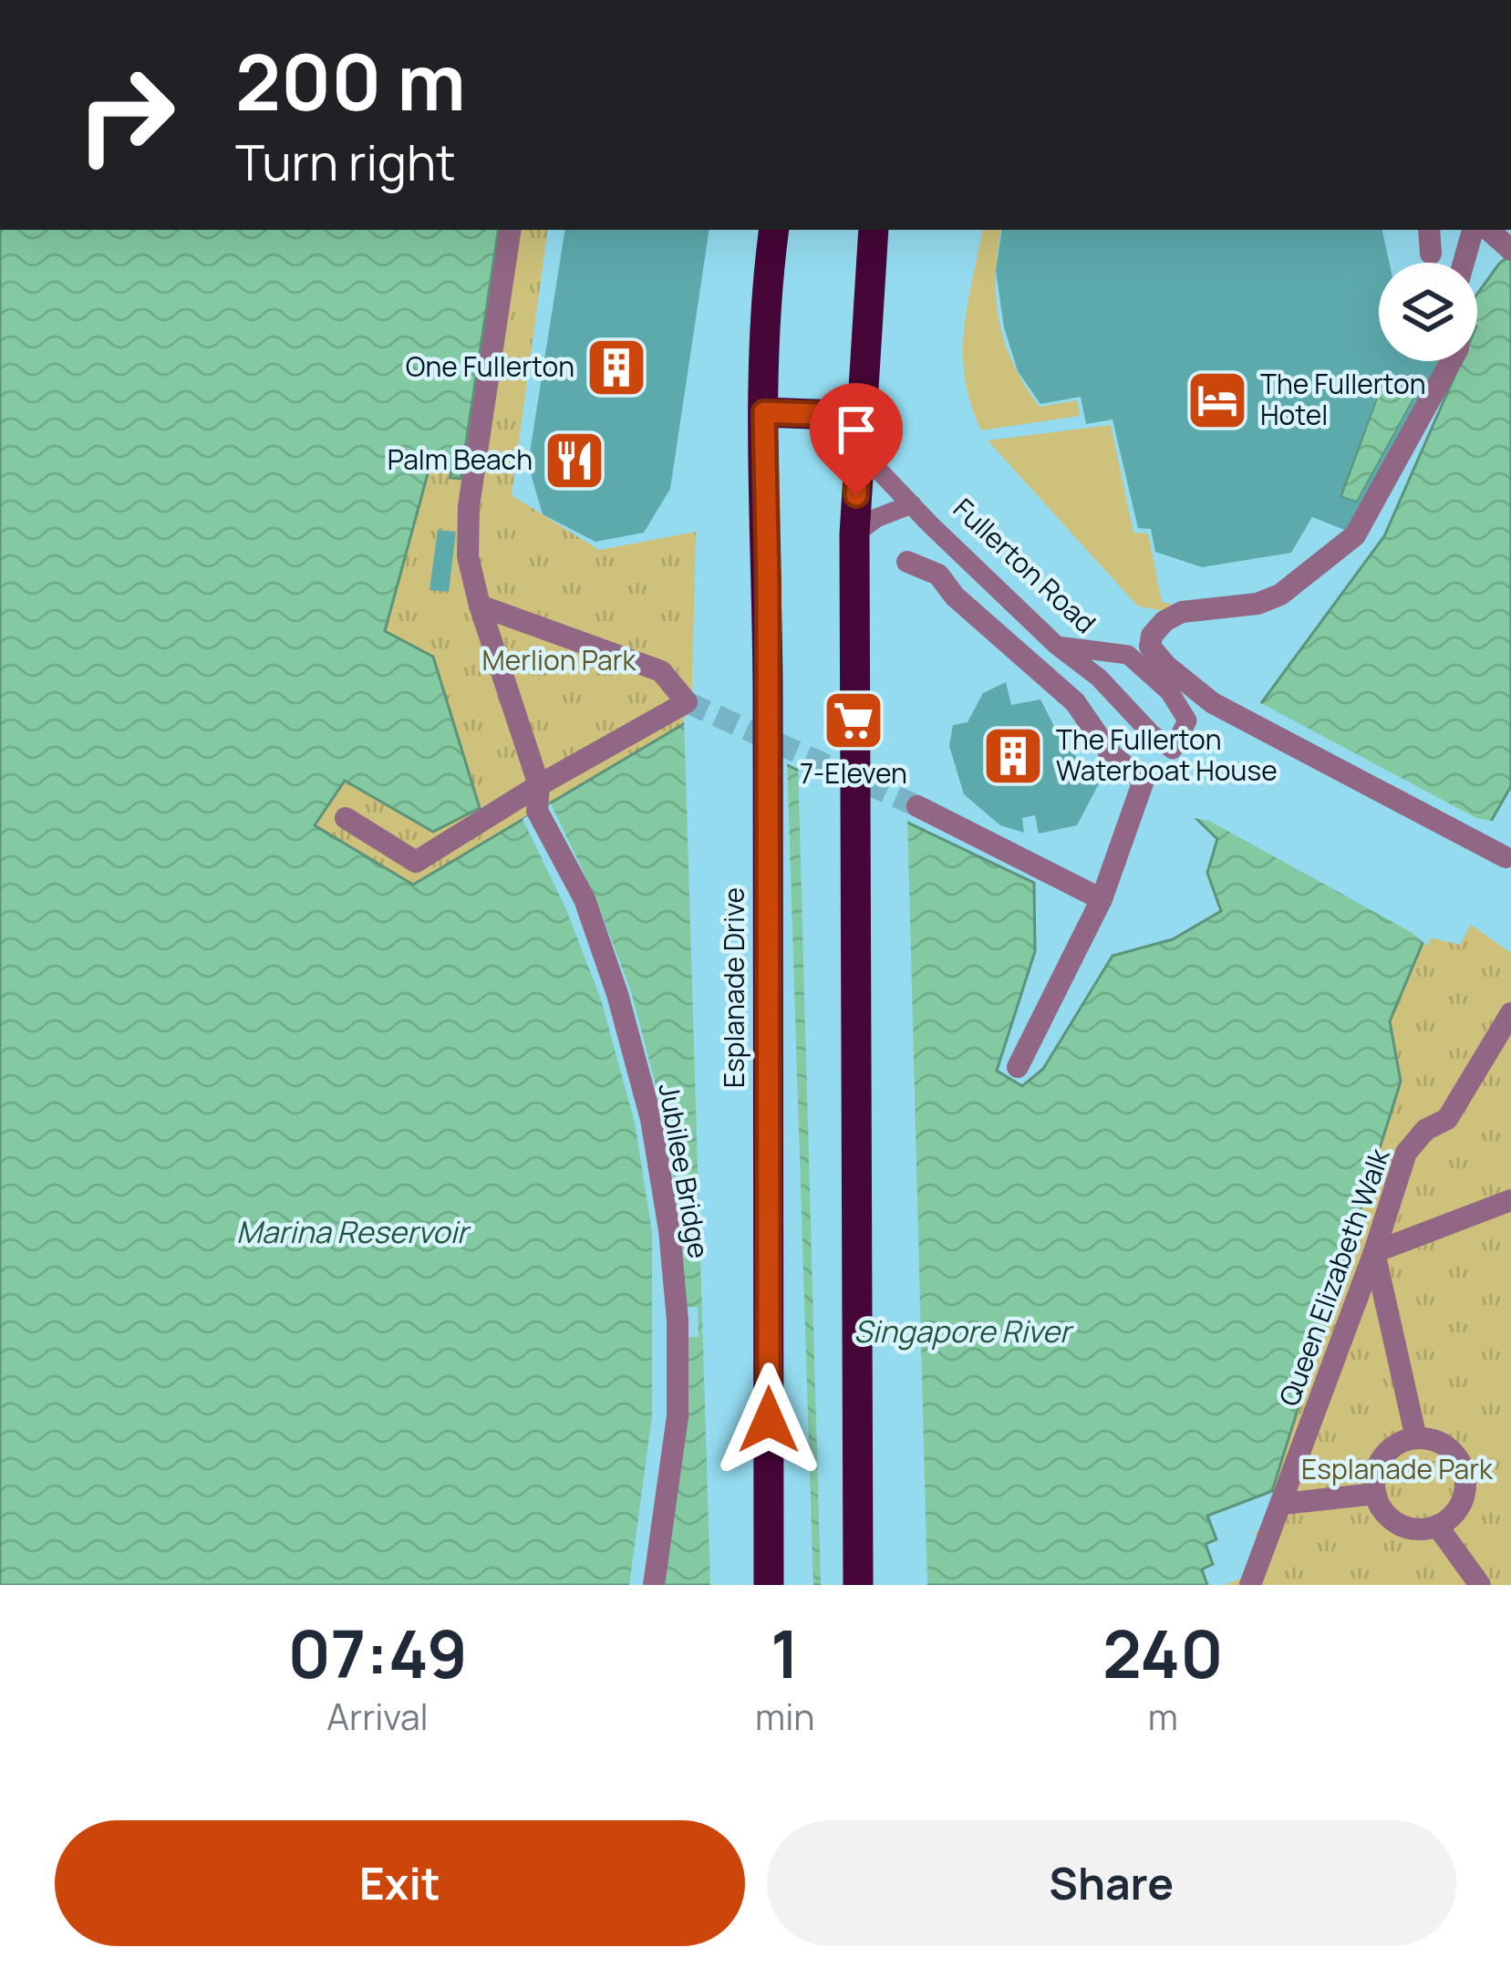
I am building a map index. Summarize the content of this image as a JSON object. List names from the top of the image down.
{
  "streets": {
    "highway": ["Esplanade Drive"],
    "street": ["Jubilee Bridge", "Queen Elizabeth Walk"],
    "lane": ["Fullerton Road"]
  },
  "water": ["Marina Reservoir", "Singapore River"],
  "parks": ["Merlion Park", "Esplanade Park"],
  "places": {
    "building": ["One Fullerton", "The Fullerton Waterboat House"],
    "hotel": ["The Fullerton Hotel"],
    "restaurant": ["Palm Beach"],
    "supermarket": ["7-Eleven"]
  },
  "page": {
    "turn": ["200 m", "Turn right"],
    "eta": [
      "07:49",
      "Arrival",
      "1",
      "min",
      "240",
      "m"
    ],
    "buttons": ["Exit", "Share"]
  }
}
